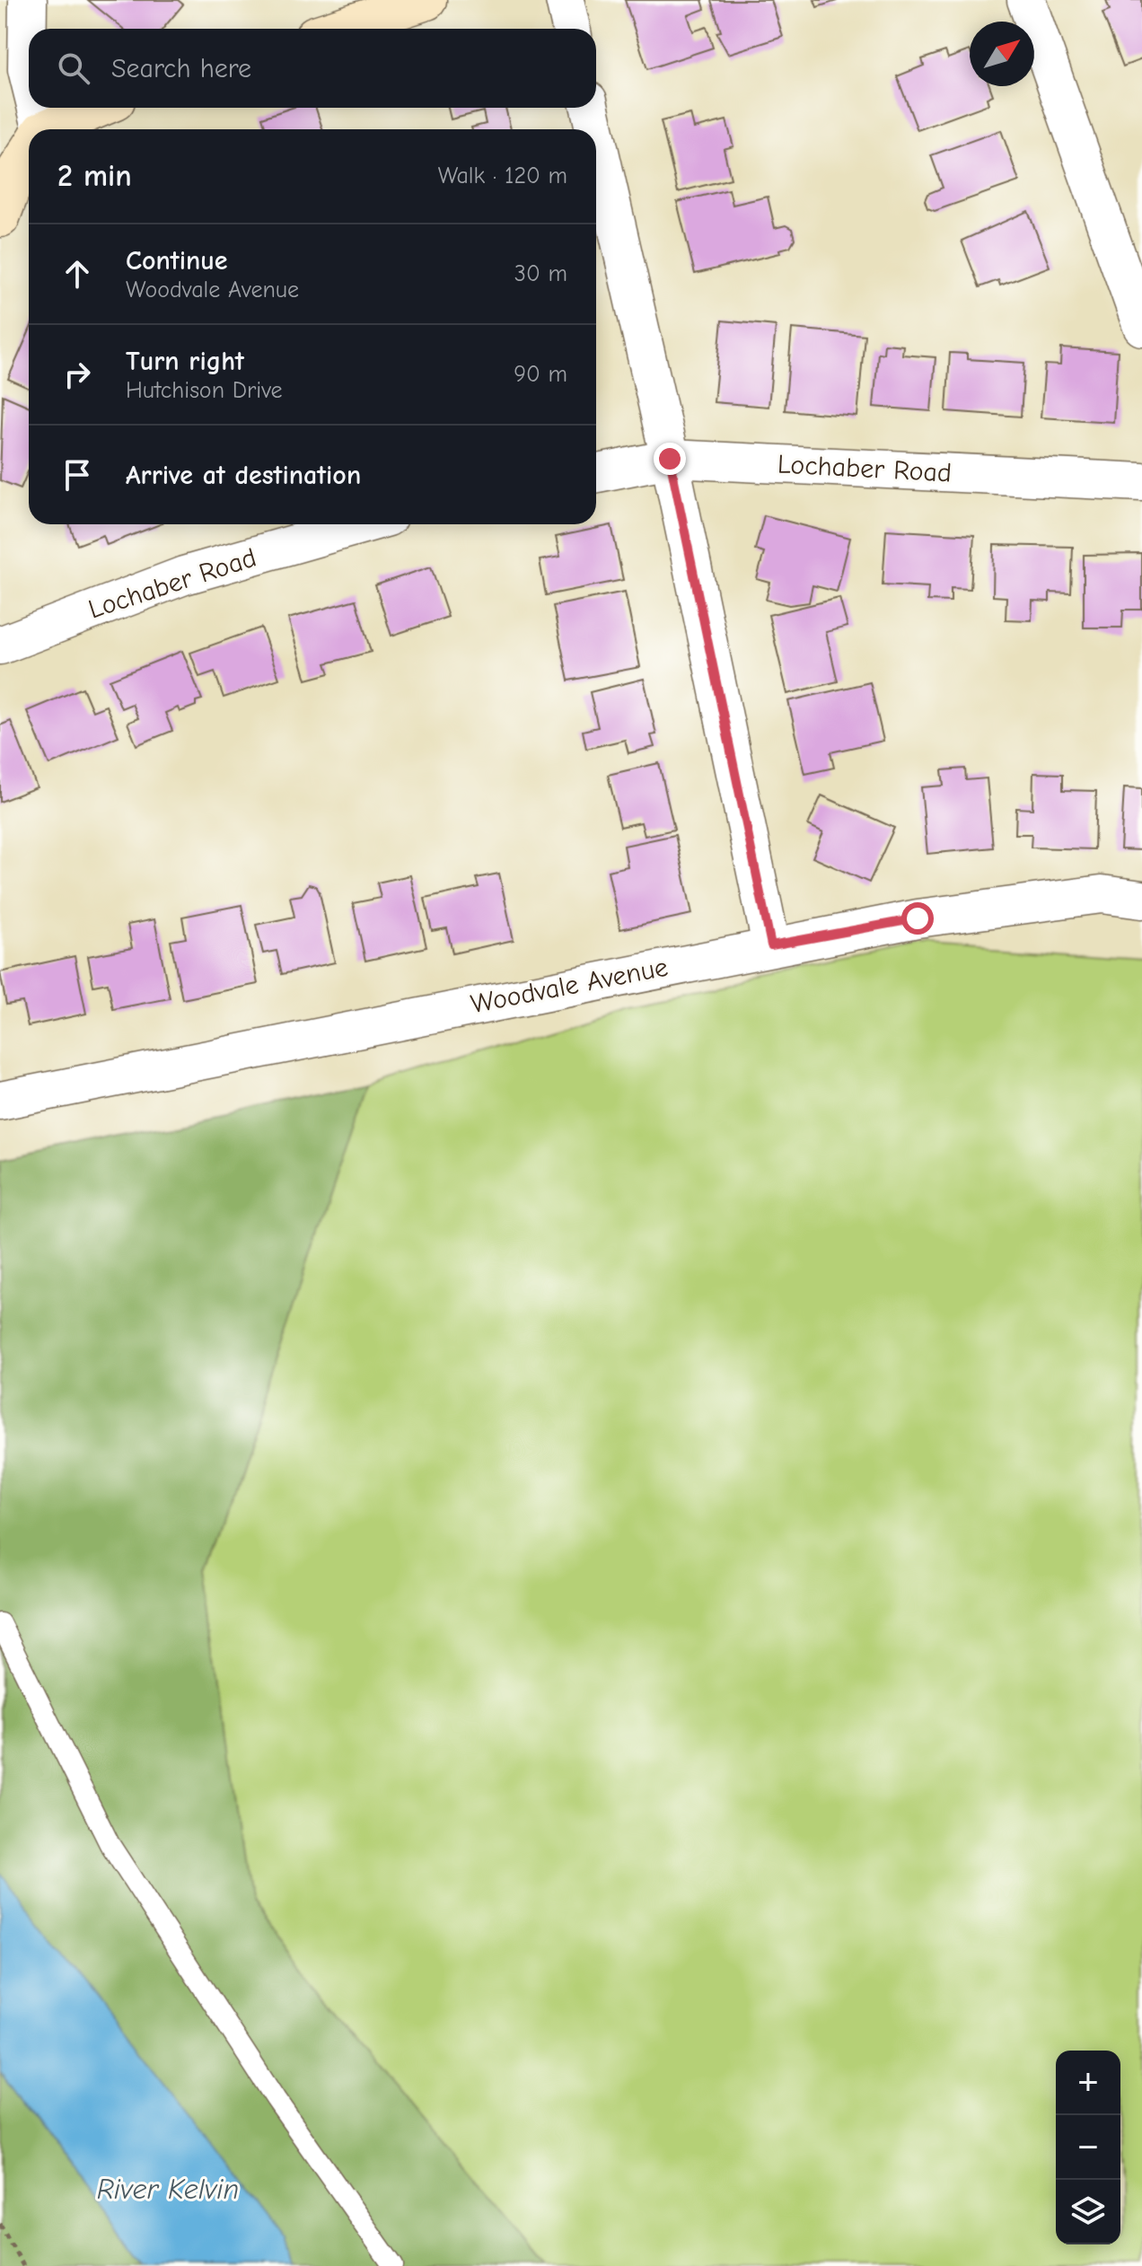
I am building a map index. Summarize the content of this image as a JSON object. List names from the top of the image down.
{
  "streets": {
    "street": ["Lochaber Road", "Woodvale Avenue"]
  },
  "water": ["River Kelvin"],
  "north": "top right",
  "page": {
    "search": "Search here",
    "heading": ["2 min", "Walk · 120 m"],
    "list": [
      ["Continue", "Woodvale Avenue", "30 m"],
      ["Turn right", "Hutchison Drive", "90 m"],
      "Arrive at destination"
    ],
    "map_buttons": ["+", "−"]
  }
}
